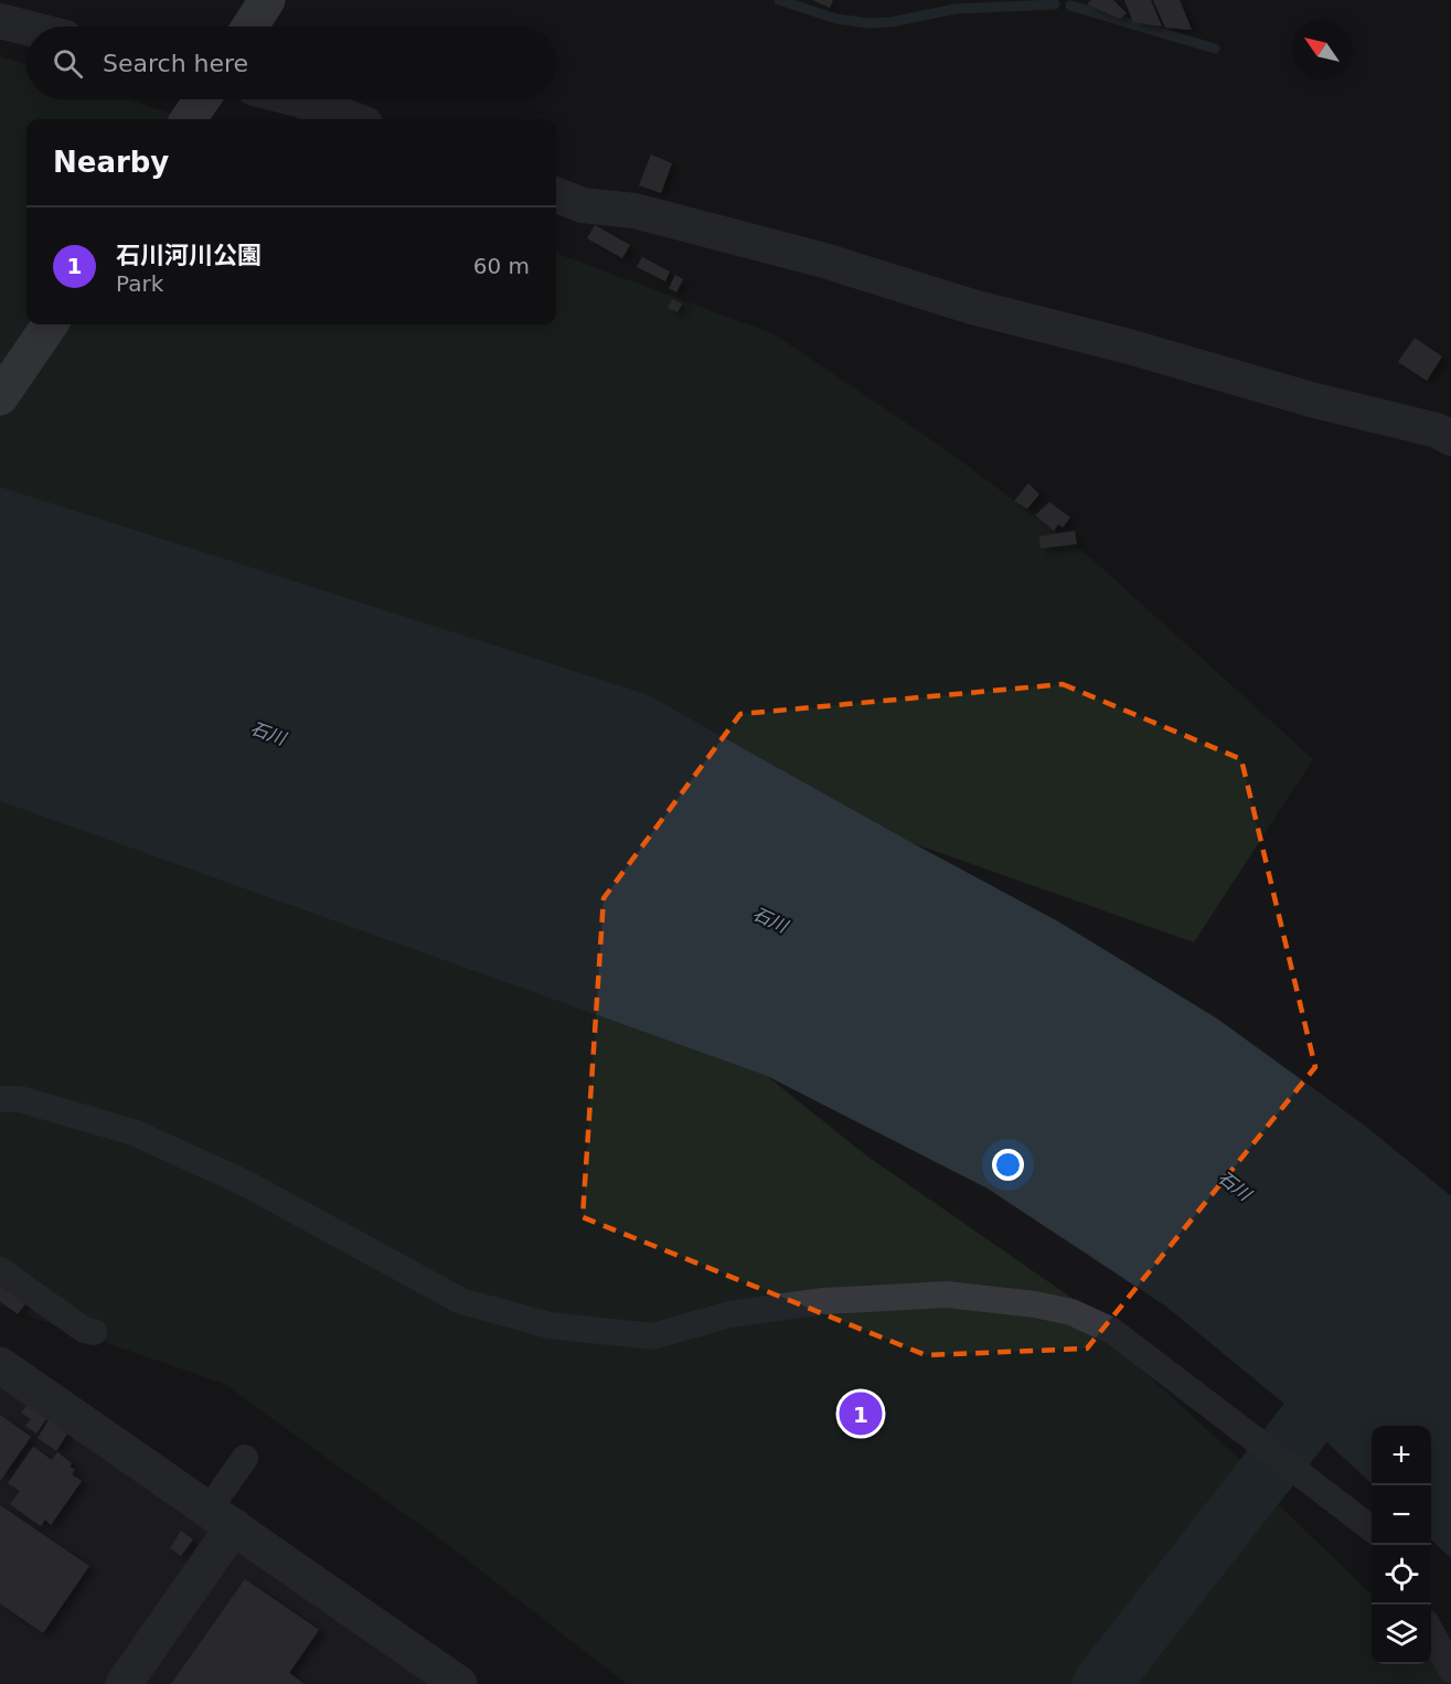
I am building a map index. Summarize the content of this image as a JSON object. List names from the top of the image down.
{
  "water": ["石川"],
  "north": "top left",
  "page": {
    "search": "Search here",
    "heading": "Nearby",
    "list": [
      {
        "mark": "1",
        "name": "石川河川公園",
        "note": "Park",
        "value": "60 m"
      }
    ],
    "pins": "1",
    "map_buttons": ["+", "−"]
  }
}
